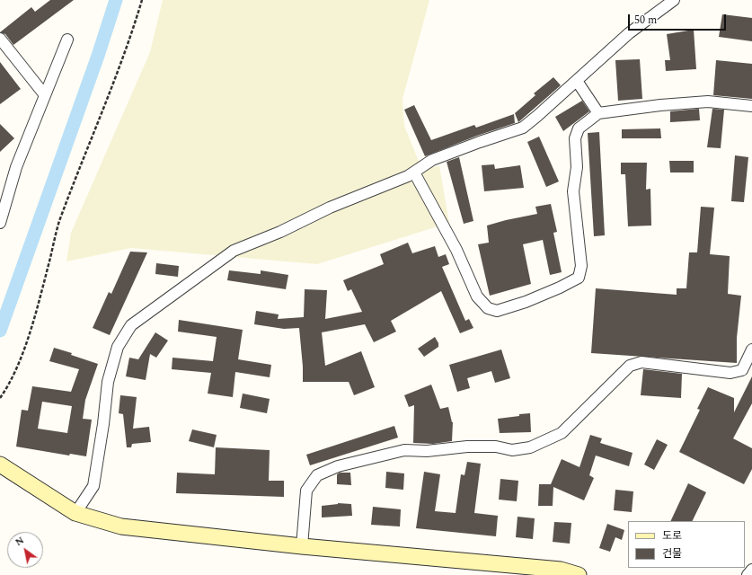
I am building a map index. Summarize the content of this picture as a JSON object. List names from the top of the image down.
{
  "legend": ["도로", "건물"],
  "scale_bar": "50 m",
  "north": "top left"
}
